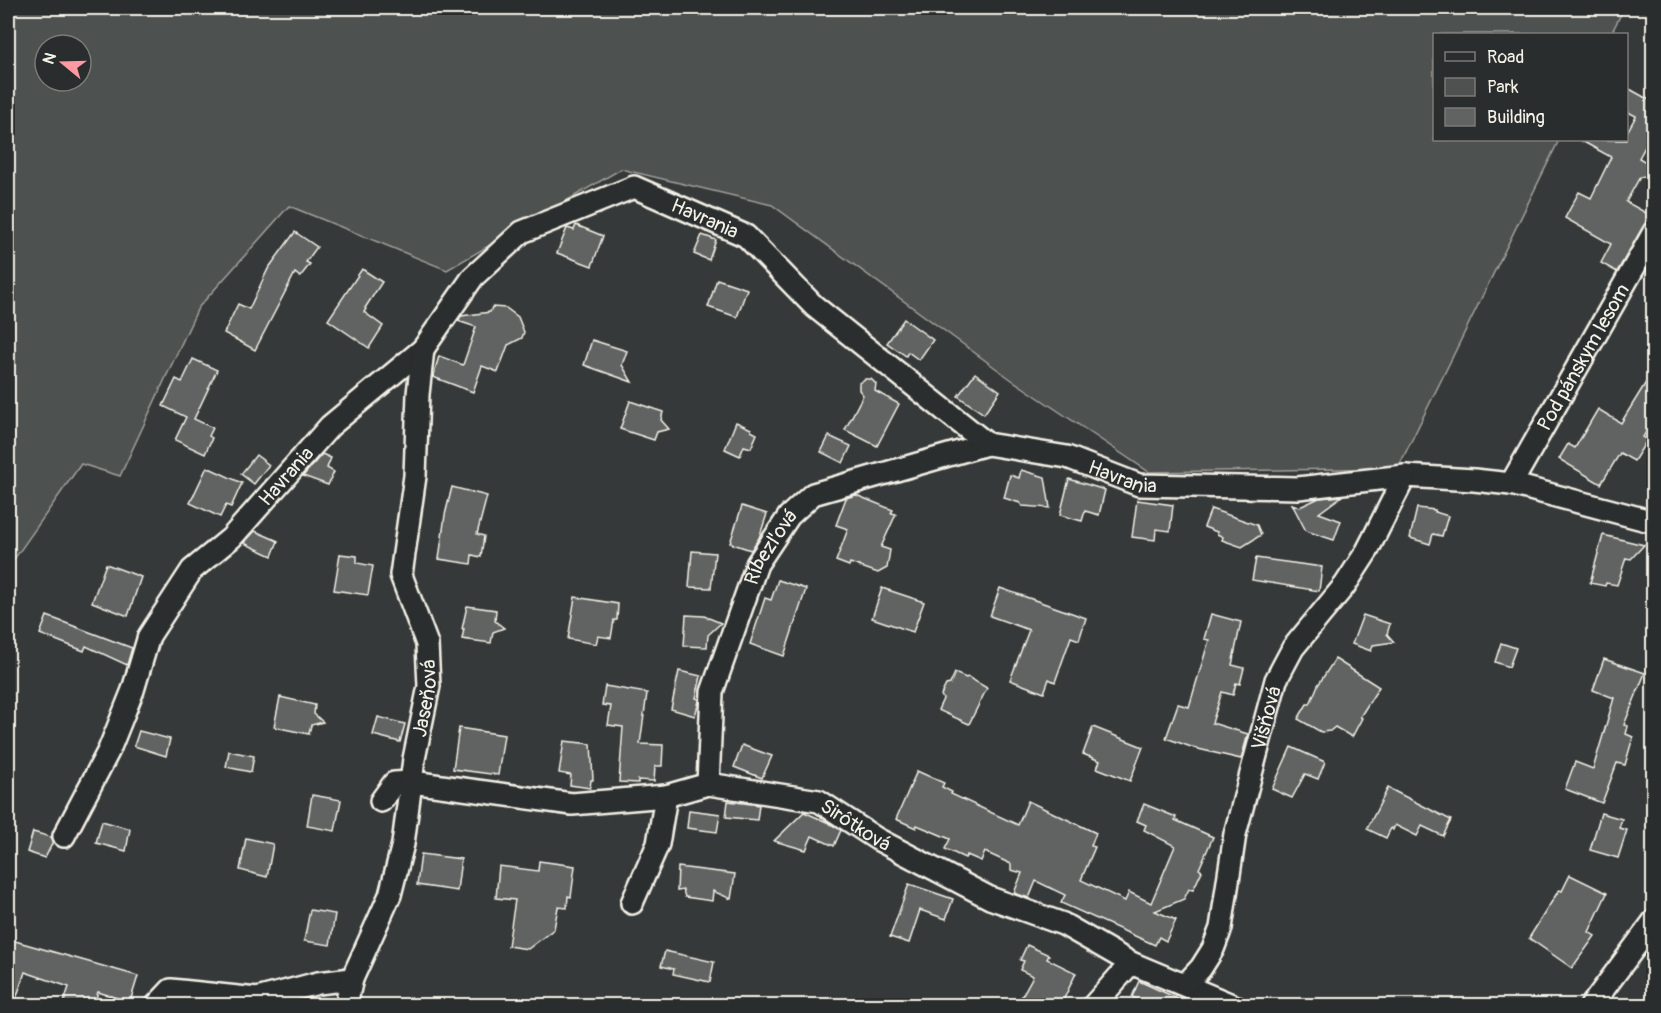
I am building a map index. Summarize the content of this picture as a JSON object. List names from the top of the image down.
{
  "streets": {
    "street": [
      "Havrania",
      "Pod pánskym lesom",
      "Ríbezľová",
      "Jaseňová",
      "Višňová",
      "Sirôtková"
    ]
  },
  "crossings": [
    ["Havrania", "Pod pánskym lesom"],
    ["Havrania", "Ríbezľová"],
    ["Havrania", "Jaseňová"],
    ["Havrania", "Višňová"],
    ["Ríbezľová", "Sirôtková"],
    ["Jaseňová", "Sirôtková"],
    ["Višňová", "Sirôtková"]
  ],
  "legend": ["Road", "Park", "Building"],
  "north": "left"
}
